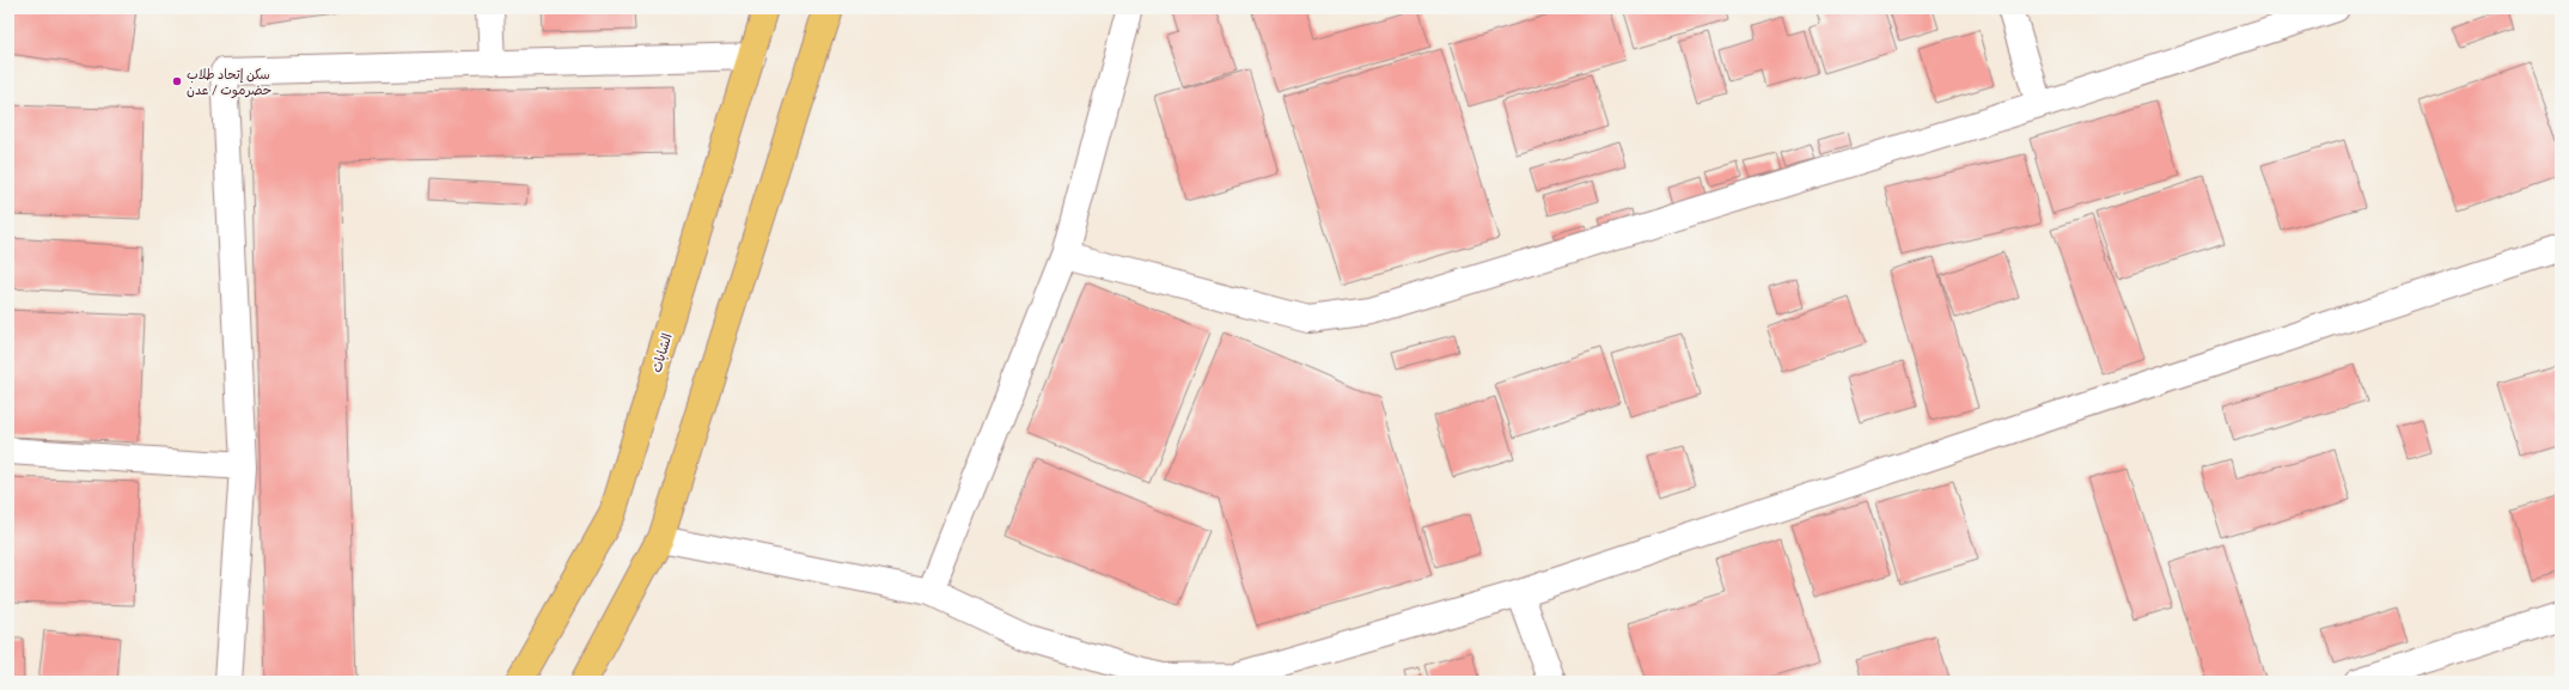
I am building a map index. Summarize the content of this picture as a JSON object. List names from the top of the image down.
{
  "streets": {
    "main road": ["الشابات"]
  },
  "places": ["سكن إتحاد طلاب حضرموت / عدن"]
}
